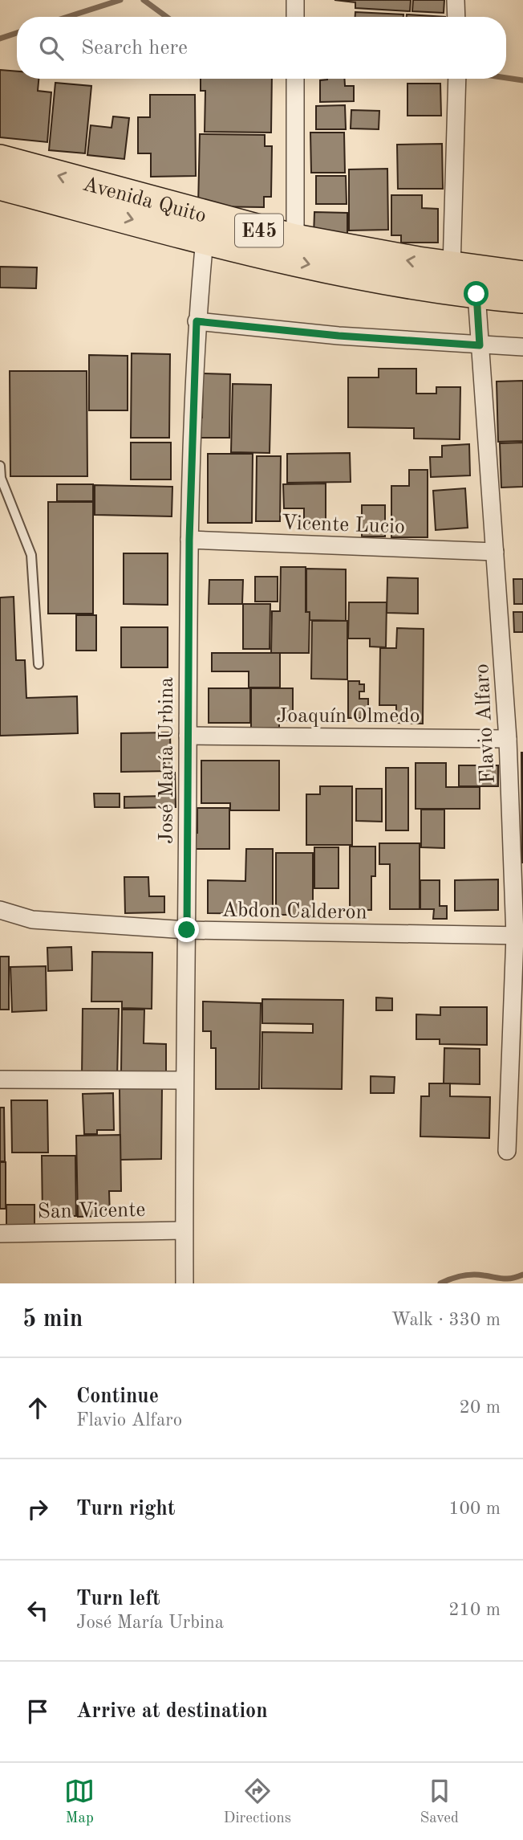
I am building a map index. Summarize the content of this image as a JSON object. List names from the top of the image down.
{
  "streets": {
    "highway": ["Avenida Quito", "E45"],
    "street": [
      "Vicente Lucio",
      "Joaquín Olmedo",
      "Flavio Alfaro",
      "José María Urbina",
      "Abdon Calderon",
      "San Vicente"
    ]
  },
  "crossings": [
    ["Avenida Quito", "Flavio Alfaro"],
    ["Avenida Quito", "José María Urbina"],
    ["Vicente Lucio", "Flavio Alfaro"],
    ["Vicente Lucio", "José María Urbina"],
    ["Joaquín Olmedo", "Flavio Alfaro"],
    ["Joaquín Olmedo", "José María Urbina"],
    ["Flavio Alfaro", "Abdon Calderon"],
    ["José María Urbina", "Abdon Calderon"],
    ["José María Urbina", "San Vicente"]
  ],
  "page": {
    "search": "Search here",
    "heading": ["5 min", "Walk · 330 m"],
    "list": [
      ["Continue", "Flavio Alfaro", "20 m"],
      ["Turn right", "100 m"],
      ["Turn left", "José María Urbina", "210 m"],
      "Arrive at destination"
    ],
    "nav": ["Map", "Directions", "Saved"]
  }
}
